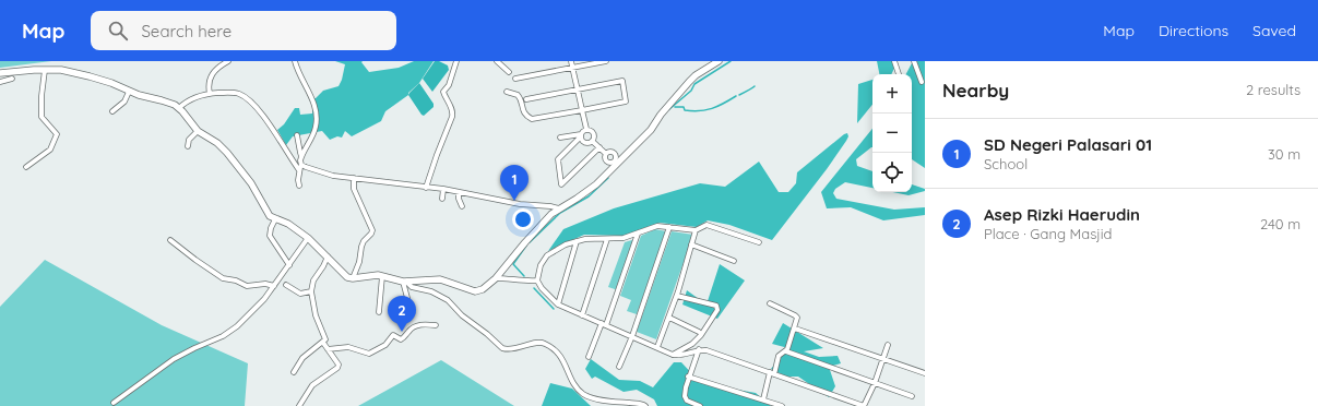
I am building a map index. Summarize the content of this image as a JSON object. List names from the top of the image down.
{
  "page": {
    "header": "Map",
    "search": "Search here",
    "nav": ["Map", "Directions", "Saved"],
    "heading": ["Nearby", "2 results"],
    "map_buttons": ["+", "−"],
    "list": [
      {
        "mark": "1",
        "name": "SD Negeri Palasari 01",
        "note": "School",
        "value": "30 m"
      },
      {
        "mark": "2",
        "name": "Asep Rizki Haerudin",
        "note": "Place · Gang Masjid",
        "value": "240 m"
      }
    ],
    "pins": ["1", "2"]
  }
}
